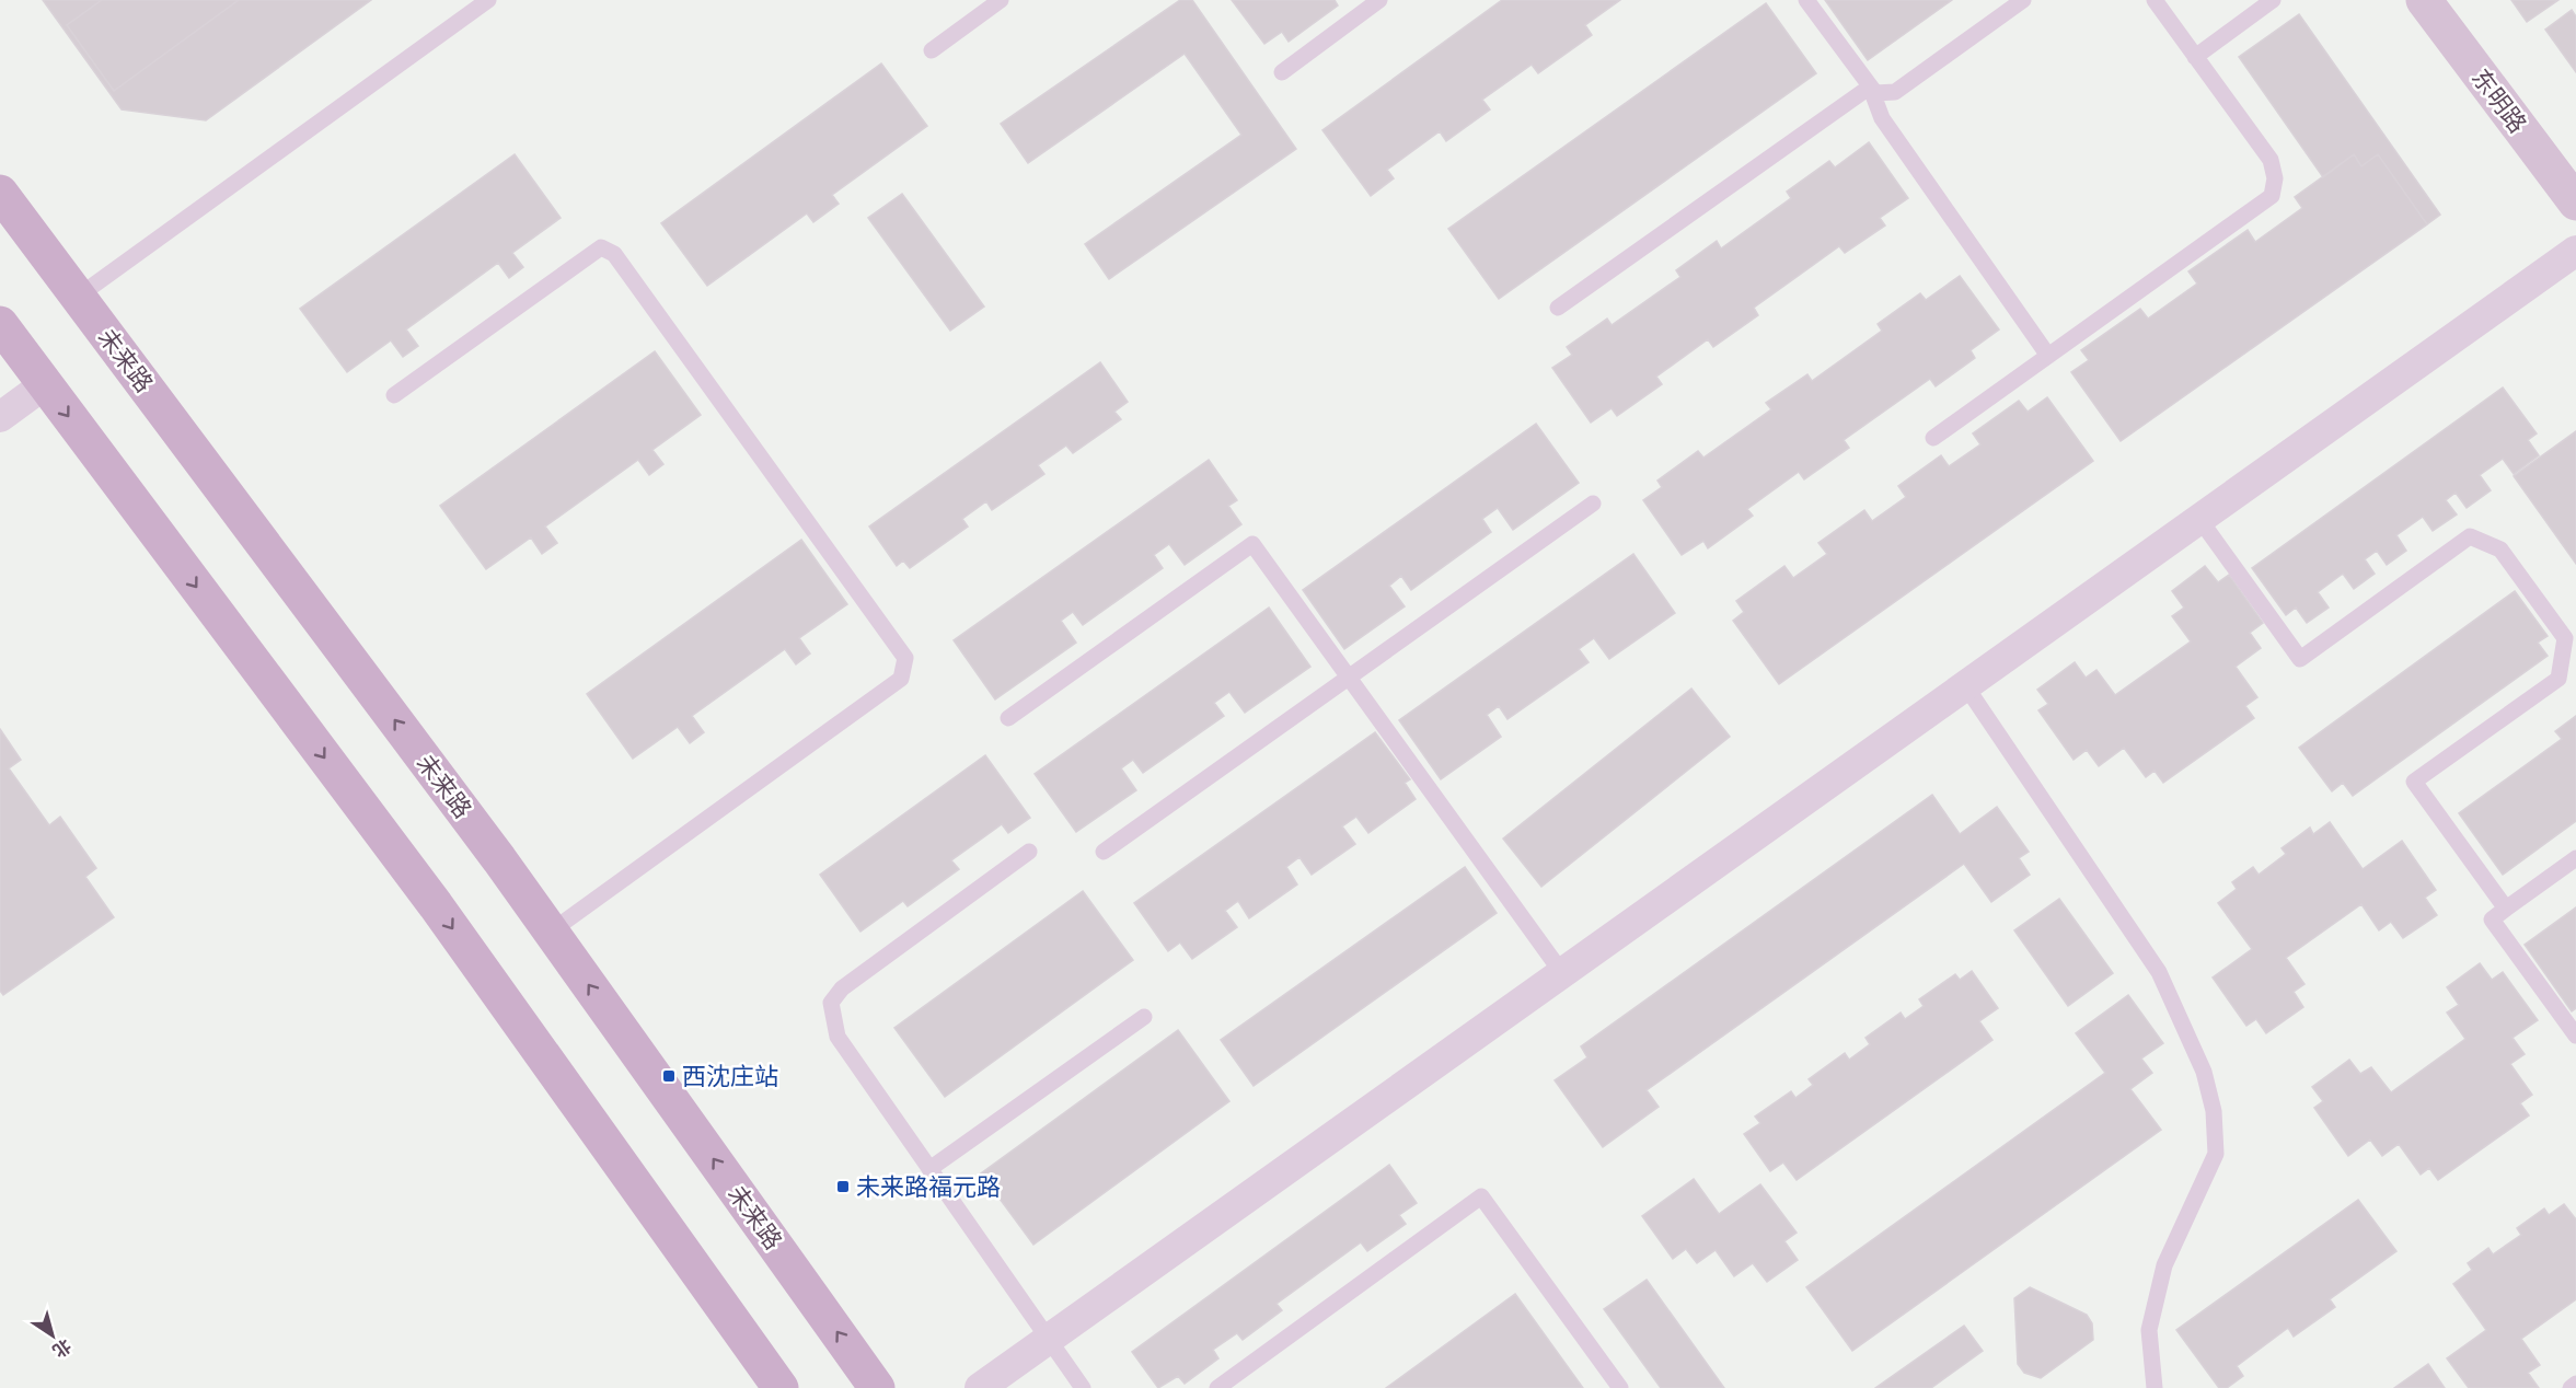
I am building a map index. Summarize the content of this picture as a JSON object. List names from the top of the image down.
{
  "streets": {
    "main road": ["未来路"],
    "street": ["东明路"]
  },
  "places": {
    "transit": ["西沈庄站", "未来路福元路"]
  },
  "north": "bottom right"
}
